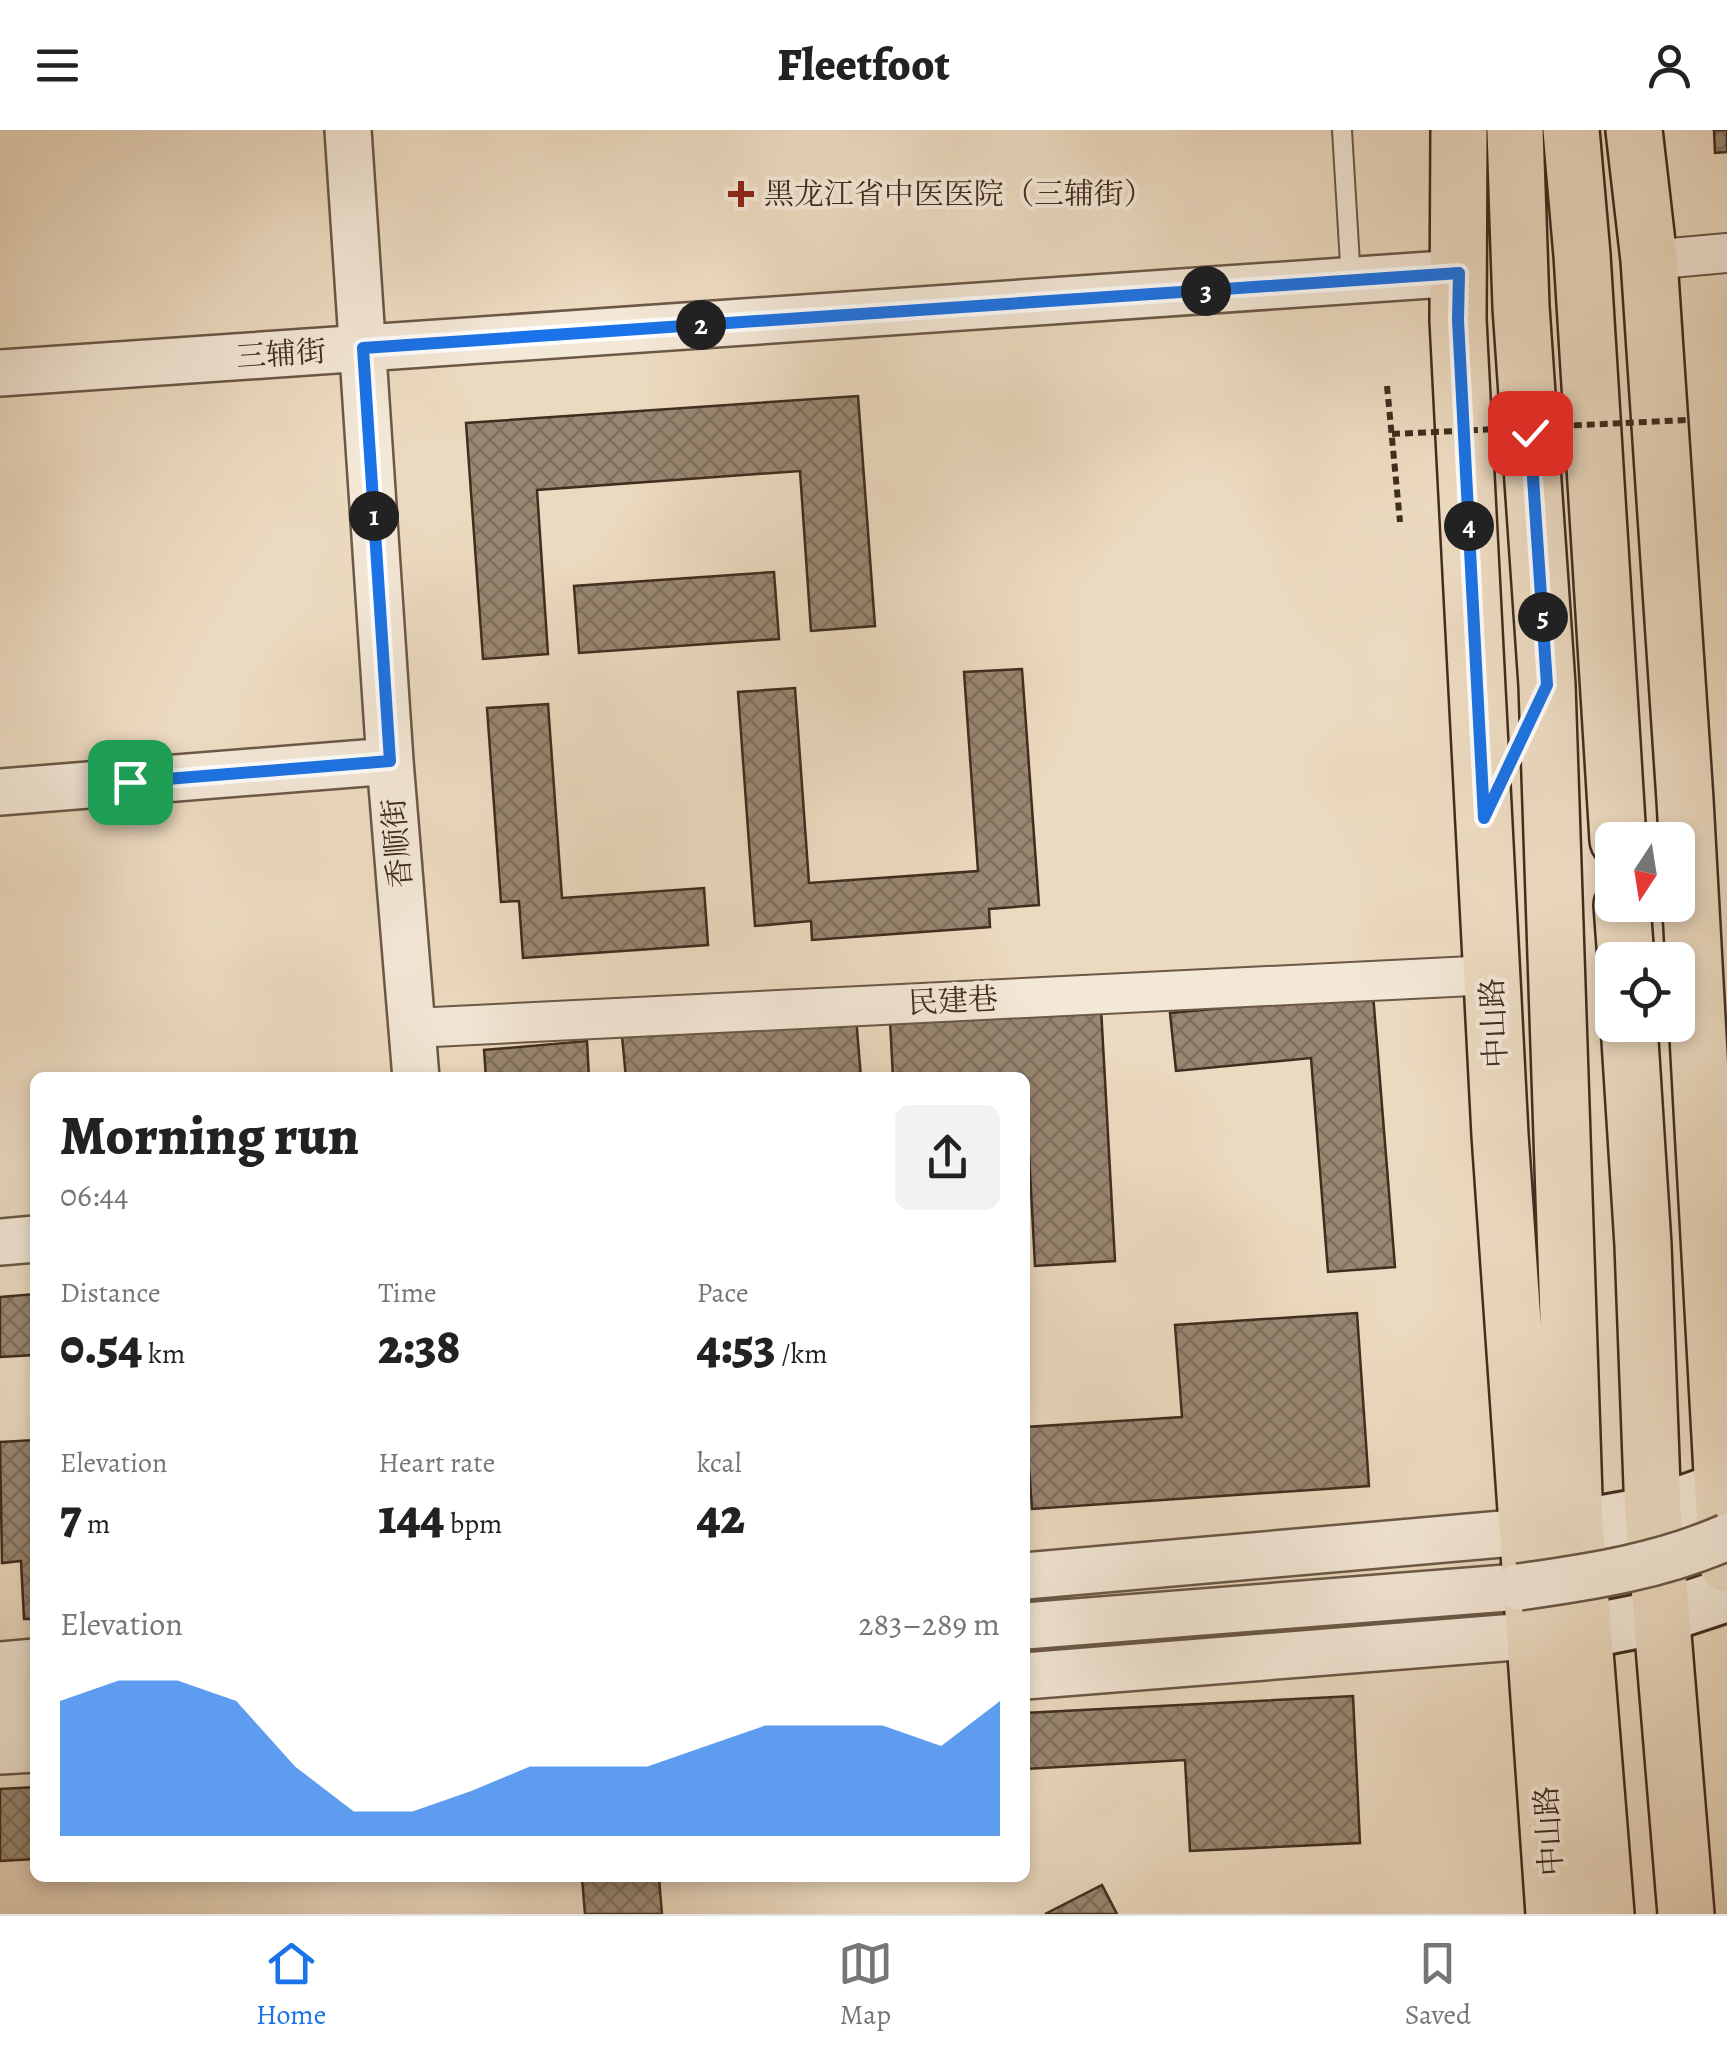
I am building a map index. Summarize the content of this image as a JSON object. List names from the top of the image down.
{
  "streets": {
    "main road": ["中山路"],
    "street": ["三辅街", "香顺街", "民建巷"]
  },
  "crossings": [
    ["三辅街", "香顺街"],
    ["三辅街", "中山路"],
    ["香顺街", "民建巷"],
    ["民建巷", "中山路"]
  ],
  "places": {
    "health": ["黑龙江省中医医院（三辅街）"]
  },
  "north": "bottom",
  "page": {
    "header": "Fleetfoot",
    "pins": [
      "3",
      "2",
      "1",
      "4",
      "5"
    ],
    "heading": ["Morning run", "06:44"],
    "stats": [
      ["Distance", "0.54 km"],
      ["Time", "2:38"],
      ["Pace", "4:53 /km"],
      ["Elevation", "7 m"],
      ["Heart rate", "144 bpm"],
      ["kcal", "42"]
    ],
    "chart": ["Elevation", "283–289 m"],
    "tabs": ["Home", "Map", "Saved"]
  }
}
